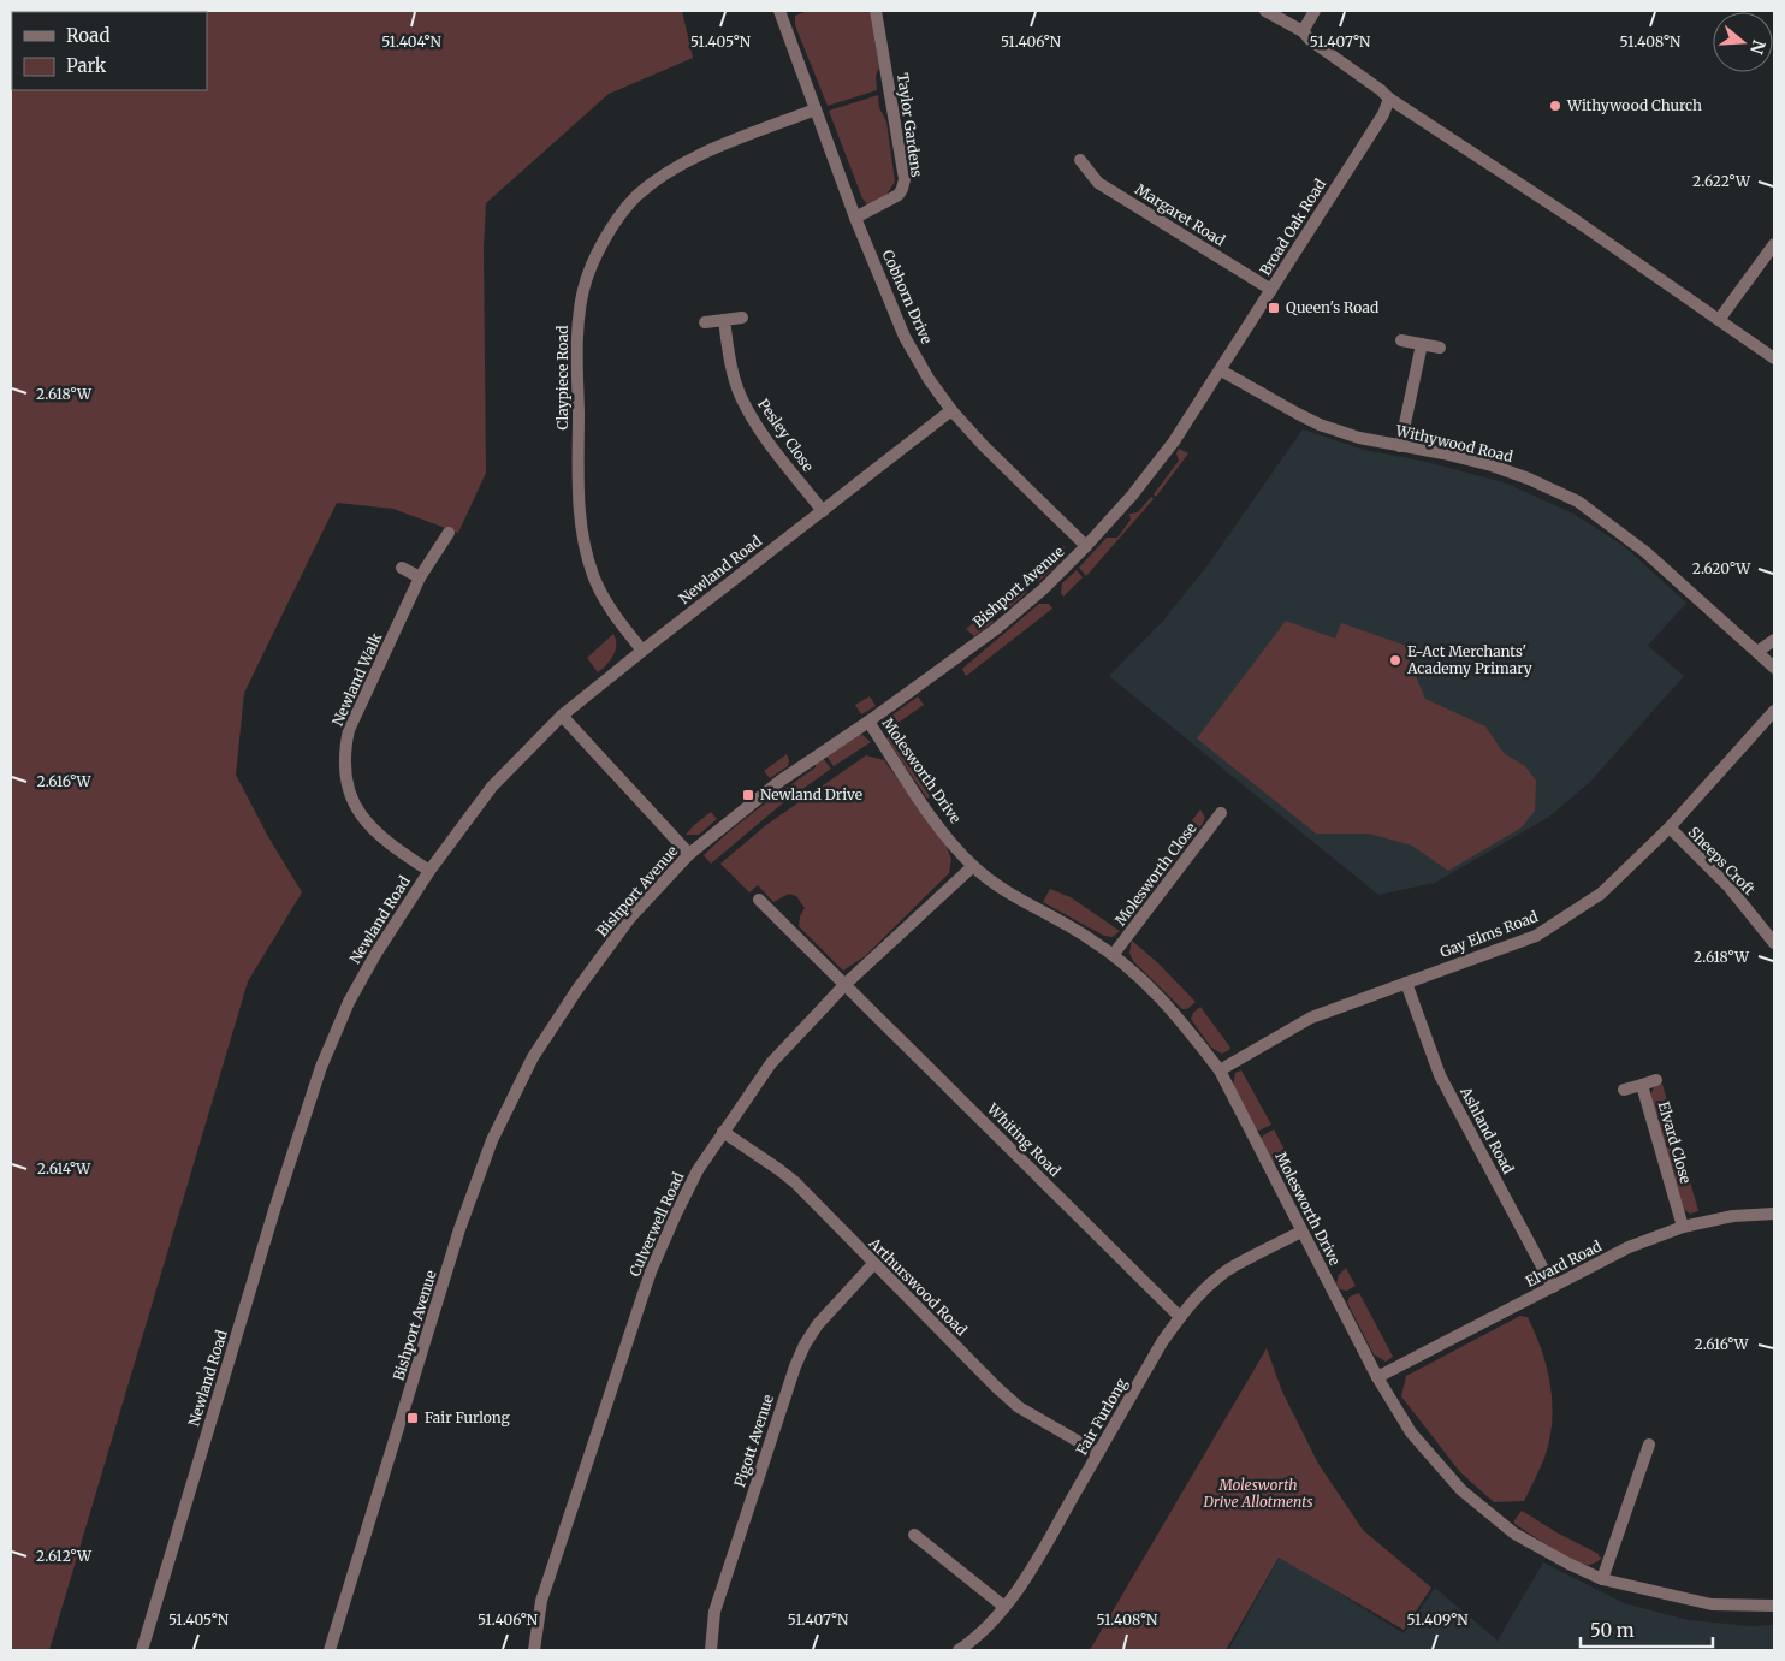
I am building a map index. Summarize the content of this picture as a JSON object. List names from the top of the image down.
{
  "streets": {
    "street": [
      "Taylor Gardens",
      "Margaret Road",
      "Broad Oak Road",
      "Cobhorn Drive",
      "Claypiece Road",
      "Pesley Close",
      "Withywood Road",
      "Newland Road",
      "Bishport Avenue",
      "Newland Walk",
      "Molesworth Drive",
      "Sheeps Croft",
      "Molesworth Close",
      "Gay Elms Road",
      "Ashland Road",
      "Whiting Road",
      "Elvard Close",
      "Culverwell Road",
      "Elvard Road",
      "Arthurswood Road",
      "Fair Furlong",
      "Pigott Avenue"
    ]
  },
  "crossings": [
    ["Taylor Gardens", "Cobhorn Drive"],
    ["Margaret Road", "Broad Oak Road"],
    ["Broad Oak Road", "Withywood Road"],
    ["Broad Oak Road", "Bishport Avenue"],
    ["Cobhorn Drive", "Claypiece Road"],
    ["Cobhorn Drive", "Newland Road"],
    ["Cobhorn Drive", "Bishport Avenue"],
    ["Claypiece Road", "Newland Road"],
    ["Pesley Close", "Newland Road"],
    ["Withywood Road", "Bishport Avenue"],
    ["Newland Road", "Newland Walk"],
    ["Bishport Avenue", "Molesworth Drive"],
    ["Molesworth Drive", "Molesworth Close"],
    ["Molesworth Drive", "Gay Elms Road"],
    ["Molesworth Drive", "Culverwell Road"],
    ["Molesworth Drive", "Elvard Road"],
    ["Molesworth Drive", "Fair Furlong"],
    ["Sheeps Croft", "Gay Elms Road"],
    ["Gay Elms Road", "Ashland Road"],
    ["Ashland Road", "Elvard Road"],
    ["Whiting Road", "Culverwell Road"],
    ["Whiting Road", "Fair Furlong"],
    ["Elvard Close", "Elvard Road"],
    ["Culverwell Road", "Arthurswood Road"],
    ["Arthurswood Road", "Fair Furlong"],
    ["Arthurswood Road", "Pigott Avenue"]
  ],
  "parks": ["Molesworth Drive Allotments"],
  "places": {
    "other": ["Withywood Church", "E-Act Merchants' Academy Primary"],
    "transit": ["Queen's Road", "Newland Drive", "Fair Furlong"]
  },
  "legend": ["Road", "Park"],
  "scale_bar": "50 m",
  "north": "right",
  "coordinates": [
    "51.404°N",
    "51.405°N",
    "51.406°N",
    "51.407°N",
    "51.408°N",
    "2.622°W",
    "2.618°W",
    "2.620°W",
    "2.616°W",
    "2.614°W",
    "2.612°W",
    "51.409°N"
  ]
}
